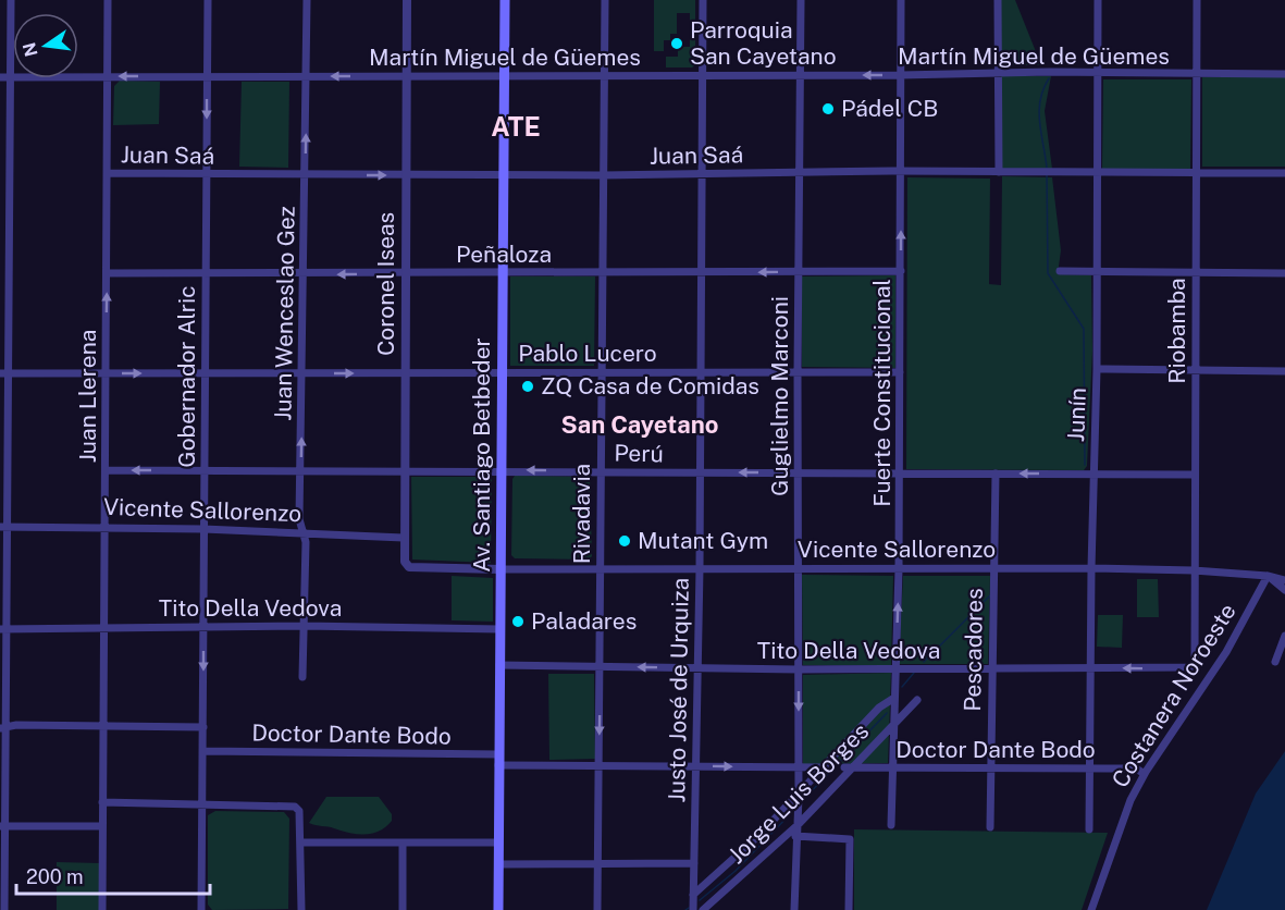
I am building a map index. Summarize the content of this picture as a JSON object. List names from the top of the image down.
{
  "streets": {
    "main road": ["Av. Santiago Betbeder"],
    "street": [
      "Martín Miguel de Güemes",
      "Juan Saá",
      "Peñaloza",
      "Coronel Iseas",
      "Juan Wenceslao Gez",
      "Riobamba",
      "Pablo Lucero",
      "Gobernador Alric",
      "Fuerte Constitucional",
      "Juan Llerena",
      "Guglielmo Marconi",
      "Junín",
      "Perú",
      "Vicente Sallorenzo",
      "Rivadavia",
      "Tito Della Vedova",
      "Pescadores",
      "Justo José de Urquiza",
      "Costanera Noroeste",
      "Doctor Dante Bodo",
      "Jorge Luis Borges"
    ]
  },
  "crossings": [
    ["Martín Miguel de Güemes", "Coronel Iseas"],
    ["Martín Miguel de Güemes", "Juan Wenceslao Gez"],
    ["Martín Miguel de Güemes", "Riobamba"],
    ["Martín Miguel de Güemes", "Gobernador Alric"],
    ["Martín Miguel de Güemes", "Fuerte Constitucional"],
    ["Martín Miguel de Güemes", "Juan Llerena"],
    ["Martín Miguel de Güemes", "Guglielmo Marconi"],
    ["Martín Miguel de Güemes", "Junín"],
    ["Martín Miguel de Güemes", "Av. Santiago Betbeder"],
    ["Martín Miguel de Güemes", "Rivadavia"],
    ["Martín Miguel de Güemes", "Justo José de Urquiza"],
    ["Juan Saá", "Coronel Iseas"],
    ["Juan Saá", "Juan Wenceslao Gez"],
    ["Juan Saá", "Riobamba"],
    ["Juan Saá", "Gobernador Alric"],
    ["Juan Saá", "Fuerte Constitucional"],
    ["Juan Saá", "Juan Llerena"],
    ["Juan Saá", "Guglielmo Marconi"],
    ["Juan Saá", "Junín"],
    ["Juan Saá", "Av. Santiago Betbeder"],
    ["Juan Saá", "Rivadavia"],
    ["Juan Saá", "Justo José de Urquiza"],
    ["Peñaloza", "Coronel Iseas"],
    ["Peñaloza", "Juan Wenceslao Gez"],
    ["Peñaloza", "Gobernador Alric"],
    ["Peñaloza", "Fuerte Constitucional"],
    ["Peñaloza", "Juan Llerena"],
    ["Peñaloza", "Guglielmo Marconi"],
    ["Peñaloza", "Av. Santiago Betbeder"],
    ["Peñaloza", "Rivadavia"],
    ["Peñaloza", "Justo José de Urquiza"],
    ["Coronel Iseas", "Pablo Lucero"],
    ["Coronel Iseas", "Perú"],
    ["Coronel Iseas", "Vicente Sallorenzo"],
    ["Juan Wenceslao Gez", "Pablo Lucero"],
    ["Juan Wenceslao Gez", "Perú"],
    ["Juan Wenceslao Gez", "Vicente Sallorenzo"],
    ["Juan Wenceslao Gez", "Tito Della Vedova"],
    ["Riobamba", "Perú"],
    ["Riobamba", "Vicente Sallorenzo"],
    ["Riobamba", "Tito Della Vedova"],
    ["Pablo Lucero", "Gobernador Alric"],
    ["Pablo Lucero", "Fuerte Constitucional"],
    ["Pablo Lucero", "Juan Llerena"],
    ["Pablo Lucero", "Guglielmo Marconi"],
    ["Pablo Lucero", "Av. Santiago Betbeder"],
    ["Pablo Lucero", "Rivadavia"],
    ["Pablo Lucero", "Justo José de Urquiza"],
    ["Gobernador Alric", "Perú"],
    ["Gobernador Alric", "Vicente Sallorenzo"],
    ["Gobernador Alric", "Tito Della Vedova"],
    ["Gobernador Alric", "Doctor Dante Bodo"],
    ["Fuerte Constitucional", "Perú"],
    ["Fuerte Constitucional", "Vicente Sallorenzo"],
    ["Fuerte Constitucional", "Tito Della Vedova"],
    ["Fuerte Constitucional", "Doctor Dante Bodo"],
    ["Fuerte Constitucional", "Jorge Luis Borges"],
    ["Juan Llerena", "Perú"],
    ["Juan Llerena", "Vicente Sallorenzo"],
    ["Juan Llerena", "Tito Della Vedova"],
    ["Guglielmo Marconi", "Perú"],
    ["Guglielmo Marconi", "Vicente Sallorenzo"],
    ["Guglielmo Marconi", "Tito Della Vedova"],
    ["Guglielmo Marconi", "Doctor Dante Bodo"],
    ["Guglielmo Marconi", "Jorge Luis Borges"],
    ["Junín", "Perú"],
    ["Junín", "Vicente Sallorenzo"],
    ["Junín", "Tito Della Vedova"],
    ["Junín", "Doctor Dante Bodo"],
    ["Perú", "Av. Santiago Betbeder"],
    ["Perú", "Rivadavia"],
    ["Perú", "Pescadores"],
    ["Perú", "Justo José de Urquiza"],
    ["Av. Santiago Betbeder", "Vicente Sallorenzo"],
    ["Av. Santiago Betbeder", "Tito Della Vedova"],
    ["Av. Santiago Betbeder", "Doctor Dante Bodo"],
    ["Vicente Sallorenzo", "Rivadavia"],
    ["Vicente Sallorenzo", "Pescadores"],
    ["Vicente Sallorenzo", "Justo José de Urquiza"],
    ["Vicente Sallorenzo", "Costanera Noroeste"],
    ["Rivadavia", "Tito Della Vedova"],
    ["Rivadavia", "Doctor Dante Bodo"],
    ["Tito Della Vedova", "Pescadores"],
    ["Tito Della Vedova", "Justo José de Urquiza"],
    ["Pescadores", "Doctor Dante Bodo"],
    ["Justo José de Urquiza", "Doctor Dante Bodo"],
    ["Justo José de Urquiza", "Jorge Luis Borges"],
    ["Costanera Noroeste", "Doctor Dante Bodo"],
    ["Doctor Dante Bodo", "Jorge Luis Borges"]
  ],
  "one_way": ["Perú"],
  "districts": ["ATE", "San Cayetano"],
  "places": [
    "Parroquia San Cayetano",
    "Pádel CB",
    "ZQ Casa de Comidas",
    "Mutant Gym",
    "Paladares"
  ],
  "scale_bar": "200 m",
  "north": "left"
}
